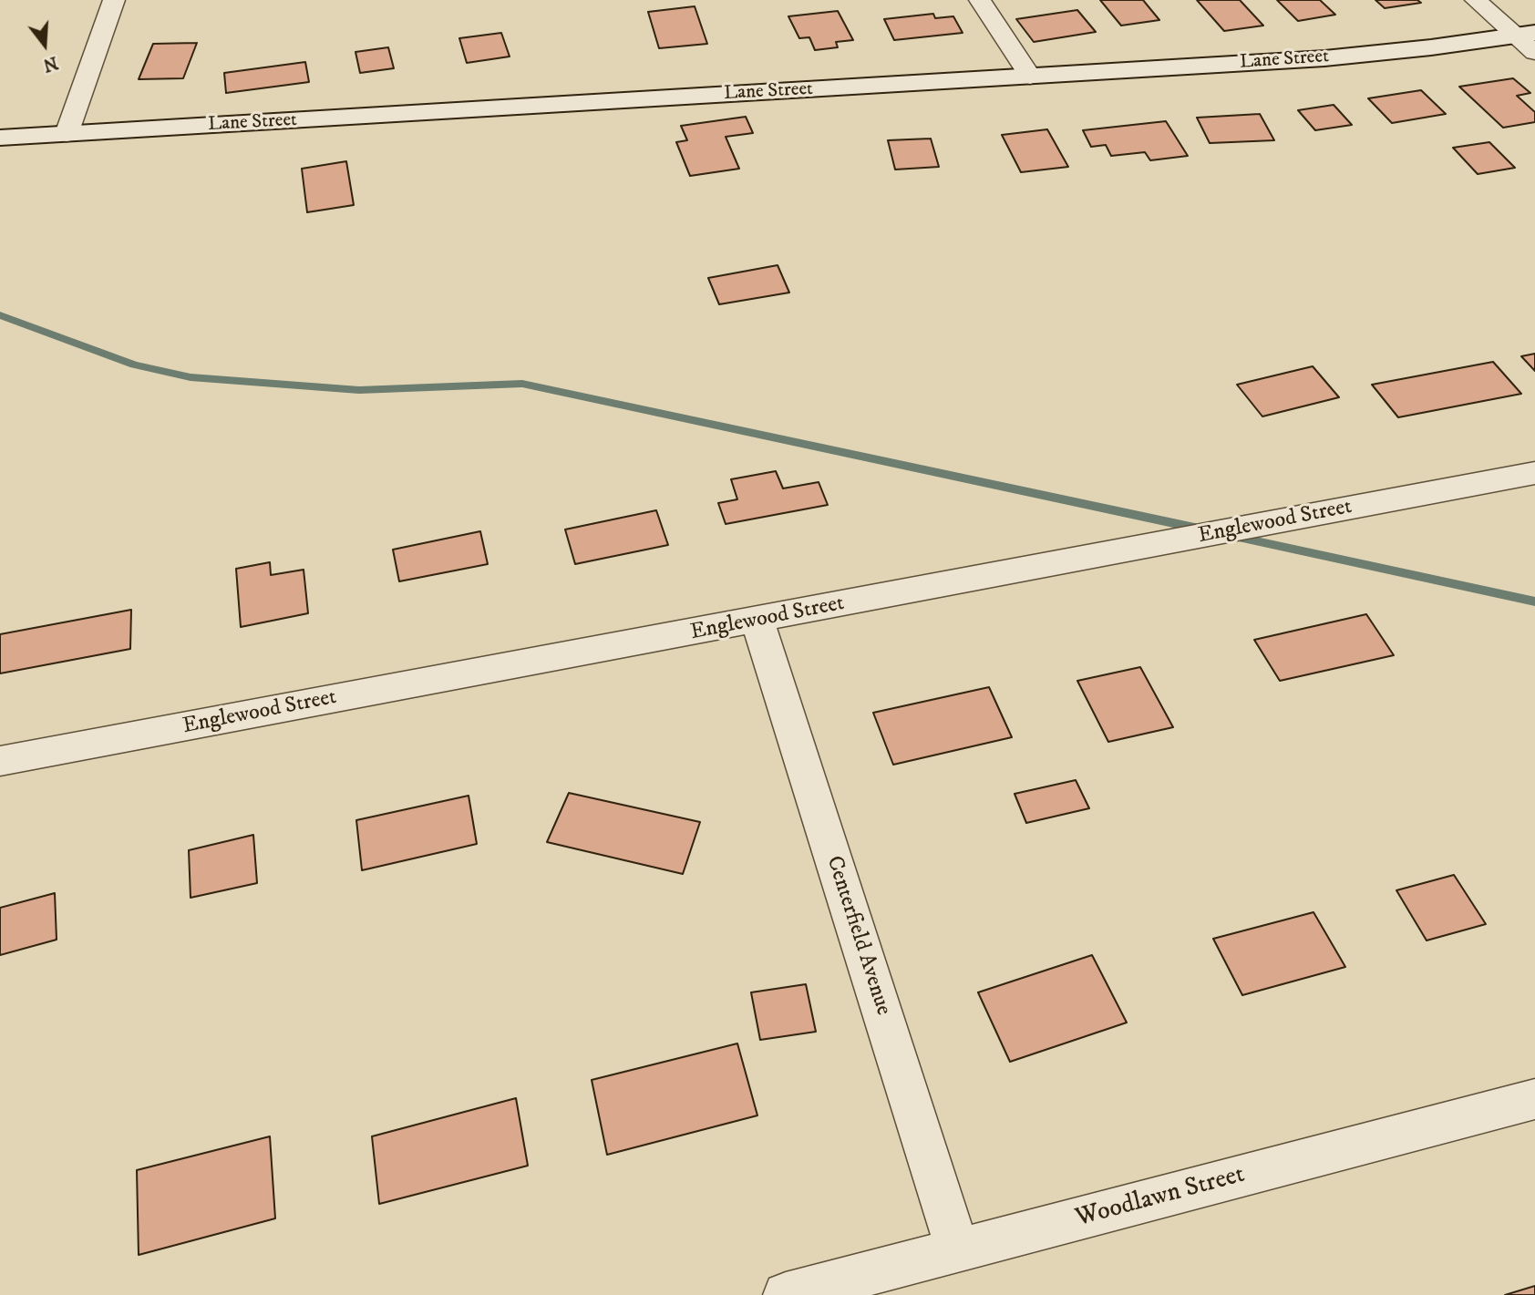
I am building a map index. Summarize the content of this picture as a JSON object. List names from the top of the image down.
{
  "streets": {
    "main road": ["Lane Street"],
    "street": ["Englewood Street", "Centerfield Avenue", "Woodlawn Street"]
  },
  "crossings": [
    ["Englewood Street", "Centerfield Avenue"],
    ["Centerfield Avenue", "Woodlawn Street"]
  ],
  "north": "bottom"
}
